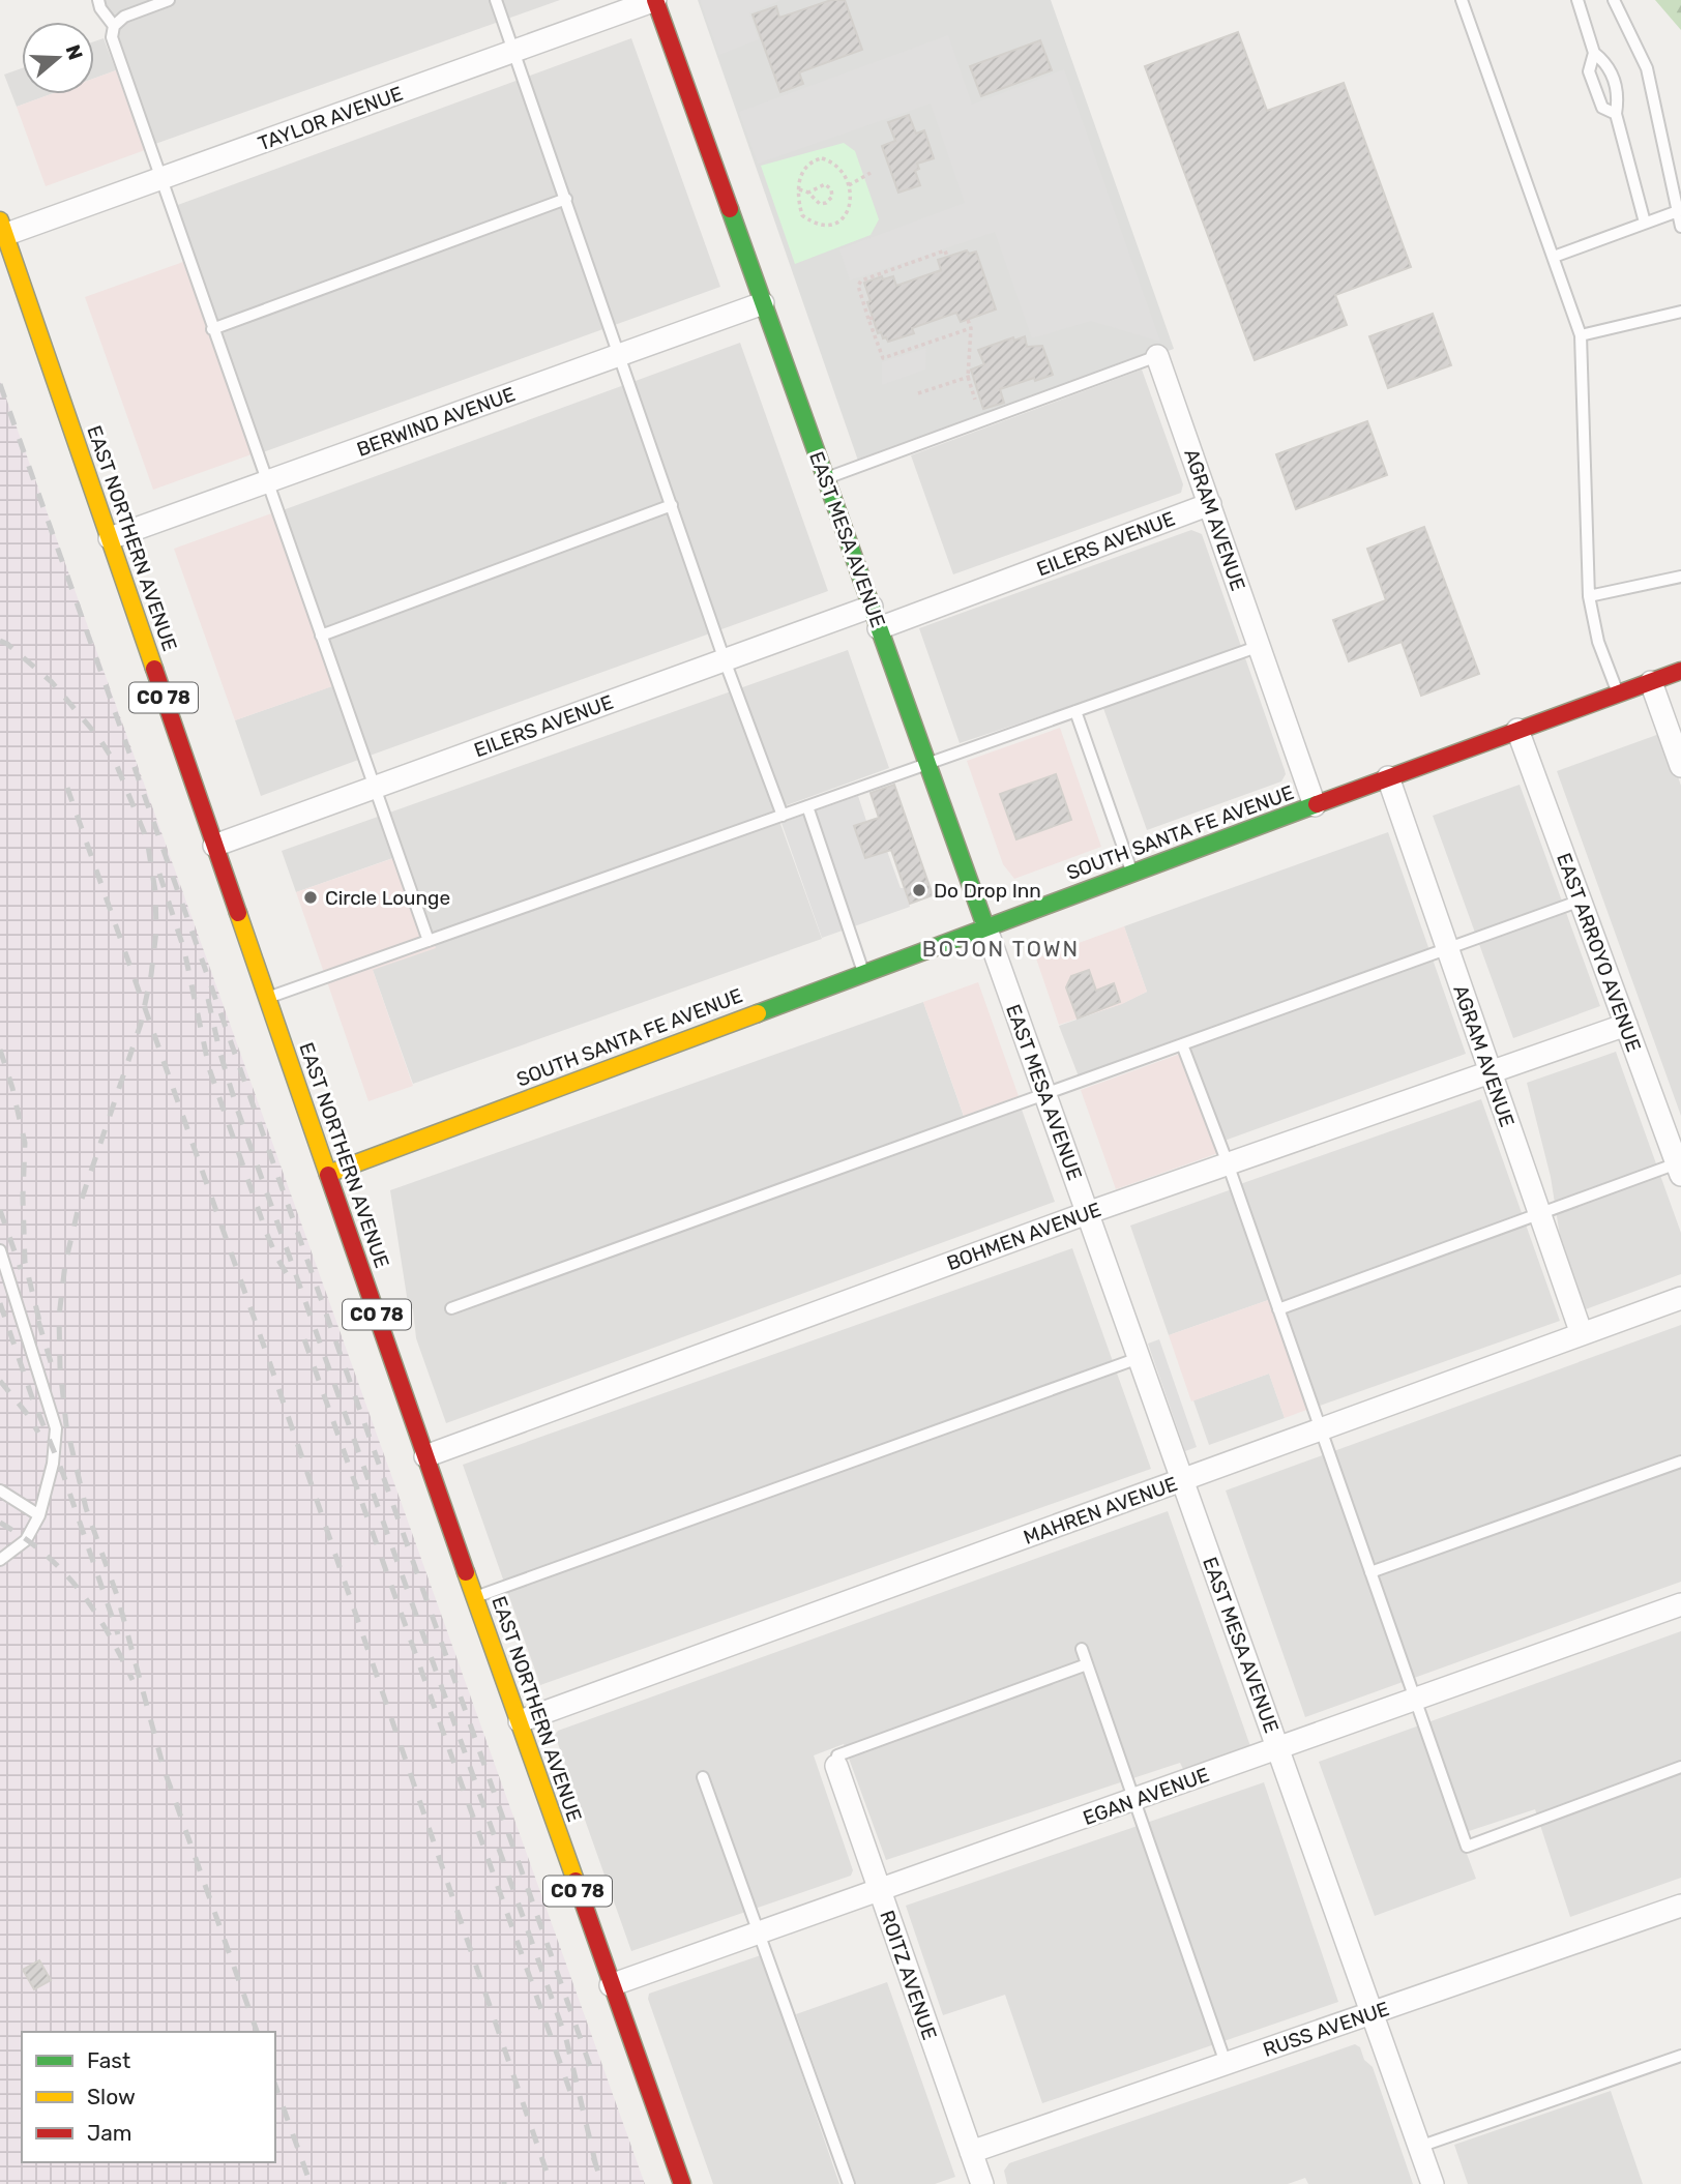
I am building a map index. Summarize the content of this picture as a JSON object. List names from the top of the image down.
{
  "streets": {
    "street": [
      "TAYLOR AVENUE",
      "BERWIND AVENUE",
      "AGRAM AVENUE",
      "EAST NORTHERN AVENUE",
      "EAST MESA AVENUE",
      "EILERS AVENUE",
      "CO 78",
      "SOUTH SANTA FE AVENUE",
      "EAST ARROYO AVENUE",
      "BOHMEN AVENUE",
      "MAHREN AVENUE",
      "EGAN AVENUE",
      "ROITZ AVENUE",
      "RUSS AVENUE"
    ]
  },
  "crossings": [
    ["TAYLOR AVENUE", "EAST NORTHERN AVENUE"],
    ["TAYLOR AVENUE", "EAST MESA AVENUE"],
    ["BERWIND AVENUE", "EAST NORTHERN AVENUE"],
    ["BERWIND AVENUE", "EAST MESA AVENUE"],
    ["AGRAM AVENUE", "EILERS AVENUE"],
    ["AGRAM AVENUE", "SOUTH SANTA FE AVENUE"],
    ["AGRAM AVENUE", "BOHMEN AVENUE"],
    ["AGRAM AVENUE", "MAHREN AVENUE"],
    ["EAST NORTHERN AVENUE", "EILERS AVENUE"],
    ["EAST NORTHERN AVENUE", "SOUTH SANTA FE AVENUE"],
    ["EAST NORTHERN AVENUE", "BOHMEN AVENUE"],
    ["EAST NORTHERN AVENUE", "MAHREN AVENUE"],
    ["EAST NORTHERN AVENUE", "EGAN AVENUE"],
    ["EAST MESA AVENUE", "EILERS AVENUE"],
    ["EAST MESA AVENUE", "SOUTH SANTA FE AVENUE"],
    ["EAST MESA AVENUE", "BOHMEN AVENUE"],
    ["EAST MESA AVENUE", "MAHREN AVENUE"],
    ["EAST MESA AVENUE", "EGAN AVENUE"],
    ["EAST MESA AVENUE", "RUSS AVENUE"],
    ["SOUTH SANTA FE AVENUE", "EAST ARROYO AVENUE"],
    ["EAST ARROYO AVENUE", "BOHMEN AVENUE"],
    ["EGAN AVENUE", "ROITZ AVENUE"],
    ["ROITZ AVENUE", "RUSS AVENUE"]
  ],
  "districts": ["BOJON TOWN"],
  "places": ["Do Drop Inn", "Circle Lounge"],
  "legend": ["Fast", "Slow", "Jam"],
  "north": "right"
}
